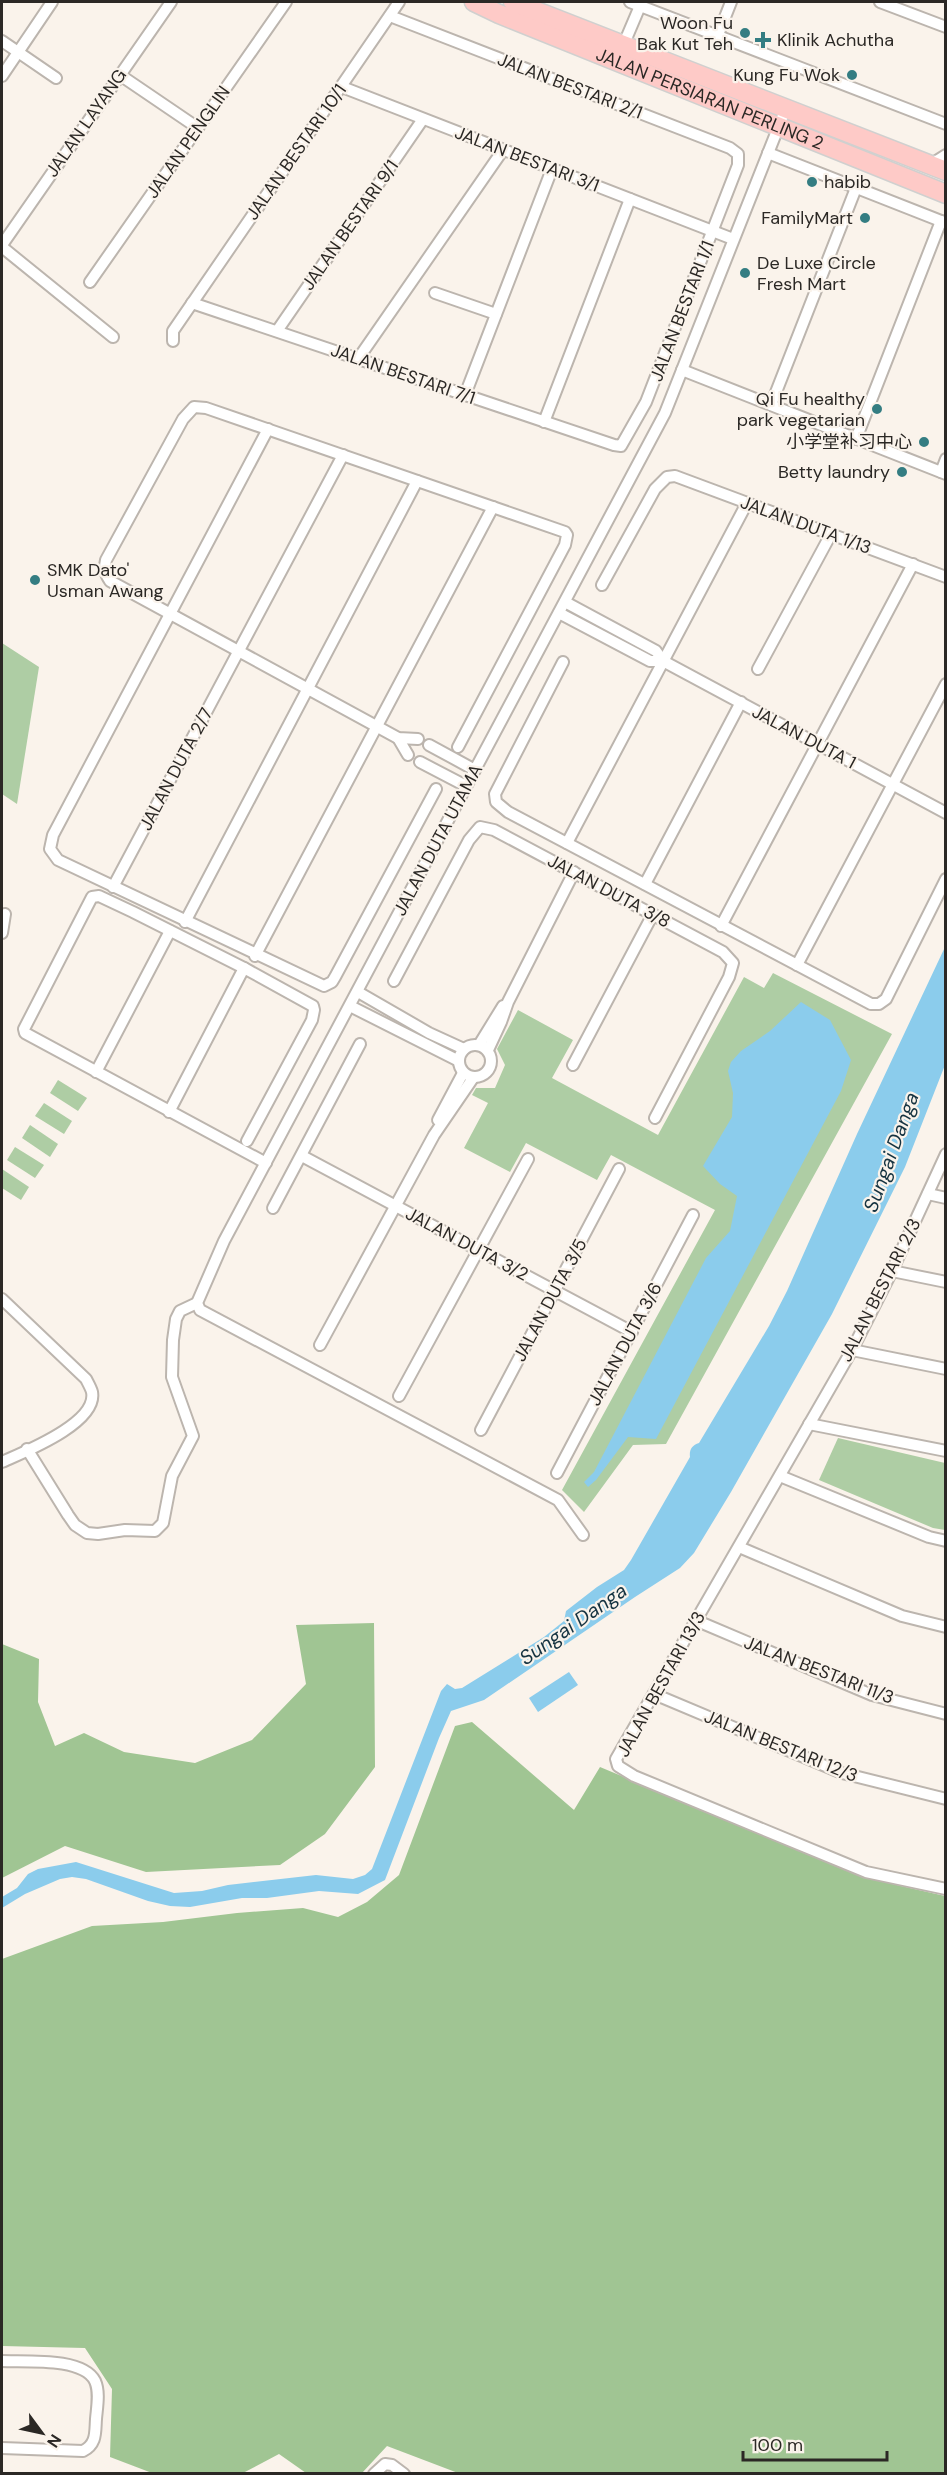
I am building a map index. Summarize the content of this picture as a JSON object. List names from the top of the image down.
{
  "streets": {
    "main road": ["JALAN PERSIARAN PERLING 2"],
    "street": [
      "JALAN BESTARI 2/1",
      "JALAN LAYANG",
      "JALAN PENGLIN",
      "JALAN BESTARI 10/1",
      "JALAN BESTARI 3/1",
      "JALAN BESTARI 9/1",
      "JALAN BESTARI 1/1",
      "JALAN BESTARI 7/1",
      "JALAN DUTA 1/13",
      "JALAN DUTA 1",
      "JALAN DUTA 2/7",
      "JALAN DUTA UTAMA",
      "JALAN DUTA 3/8",
      "JALAN DUTA 3/2",
      "JALAN BESTARI 2/3",
      "JALAN DUTA 3/5",
      "JALAN DUTA 3/6",
      "JALAN BESTARI 11/3",
      "JALAN BESTARI 13/3",
      "JALAN BESTARI 12/3"
    ]
  },
  "crossings": [
    ["JALAN BESTARI 2/1", "JALAN BESTARI 10/1"],
    ["JALAN BESTARI 2/1", "JALAN BESTARI 1/1"],
    ["JALAN BESTARI 10/1", "JALAN BESTARI 3/1"],
    ["JALAN BESTARI 10/1", "JALAN BESTARI 7/1"],
    ["JALAN BESTARI 3/1", "JALAN BESTARI 9/1"],
    ["JALAN BESTARI 3/1", "JALAN BESTARI 1/1"],
    ["JALAN BESTARI 3/1", "JALAN DUTA UTAMA"],
    ["JALAN BESTARI 9/1", "JALAN BESTARI 7/1"],
    ["JALAN BESTARI 1/1", "JALAN BESTARI 7/1"],
    ["JALAN DUTA 1", "JALAN DUTA UTAMA"],
    ["JALAN DUTA 3/2", "JALAN DUTA 3/5"],
    ["JALAN DUTA 3/2", "JALAN DUTA 3/6"],
    ["JALAN BESTARI 2/3", "JALAN BESTARI 13/3"],
    ["JALAN BESTARI 11/3", "JALAN BESTARI 13/3"],
    ["JALAN BESTARI 13/3", "JALAN BESTARI 12/3"]
  ],
  "water": ["Sungai Danga"],
  "places": {
    "other": [
      "Woon Fu Bak Kut Teh",
      "Kung Fu Wok",
      "habib",
      "FamilyMart",
      "De Luxe Circle Fresh Mart",
      "Qi Fu healthy park vegetarian",
      "小学堂补习中心",
      "Betty laundry",
      "SMK Dato' Usman Awang"
    ],
    "health": ["Klinik Achutha"]
  },
  "scale_bar": "100 m",
  "north": "bottom right"
}
